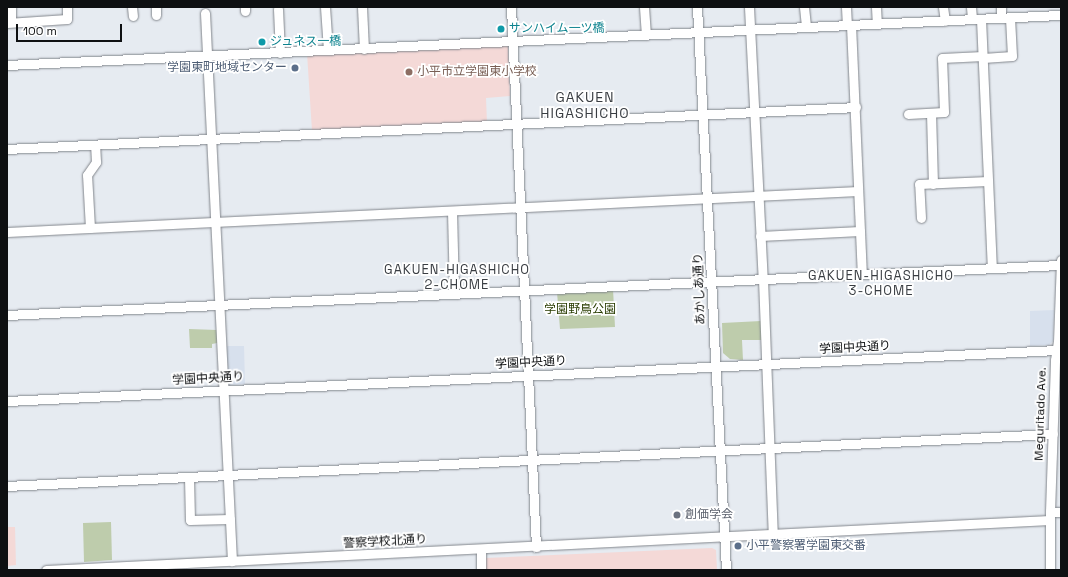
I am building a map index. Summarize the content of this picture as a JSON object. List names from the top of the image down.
{
  "streets": {
    "street": [
      "あかしあ通り",
      "学園中央通り",
      "Meguritado Ave.",
      "警察学校北通り"
    ]
  },
  "crossings": [
    ["あかしあ通り", "学園中央通り"],
    ["あかしあ通り", "警察学校北通り"],
    ["学園中央通り", "Meguritado Ave."],
    ["Meguritado Ave.", "警察学校北通り"]
  ],
  "districts": ["GAKUEN HIGASHICHO", "GAKUEN-HIGASHICHO 2-CHOME", "GAKUEN-HIGASHICHO 3-CHOME"],
  "parks": ["学園野鳥公園"],
  "places": [
    "サンハイム一ツ橋",
    "ジュネス一橋",
    "学園東町地域センター",
    "小平市立学園東小学校",
    "創価学会",
    "小平警察署学園東交番"
  ],
  "scale_bar": "100 m"
}
